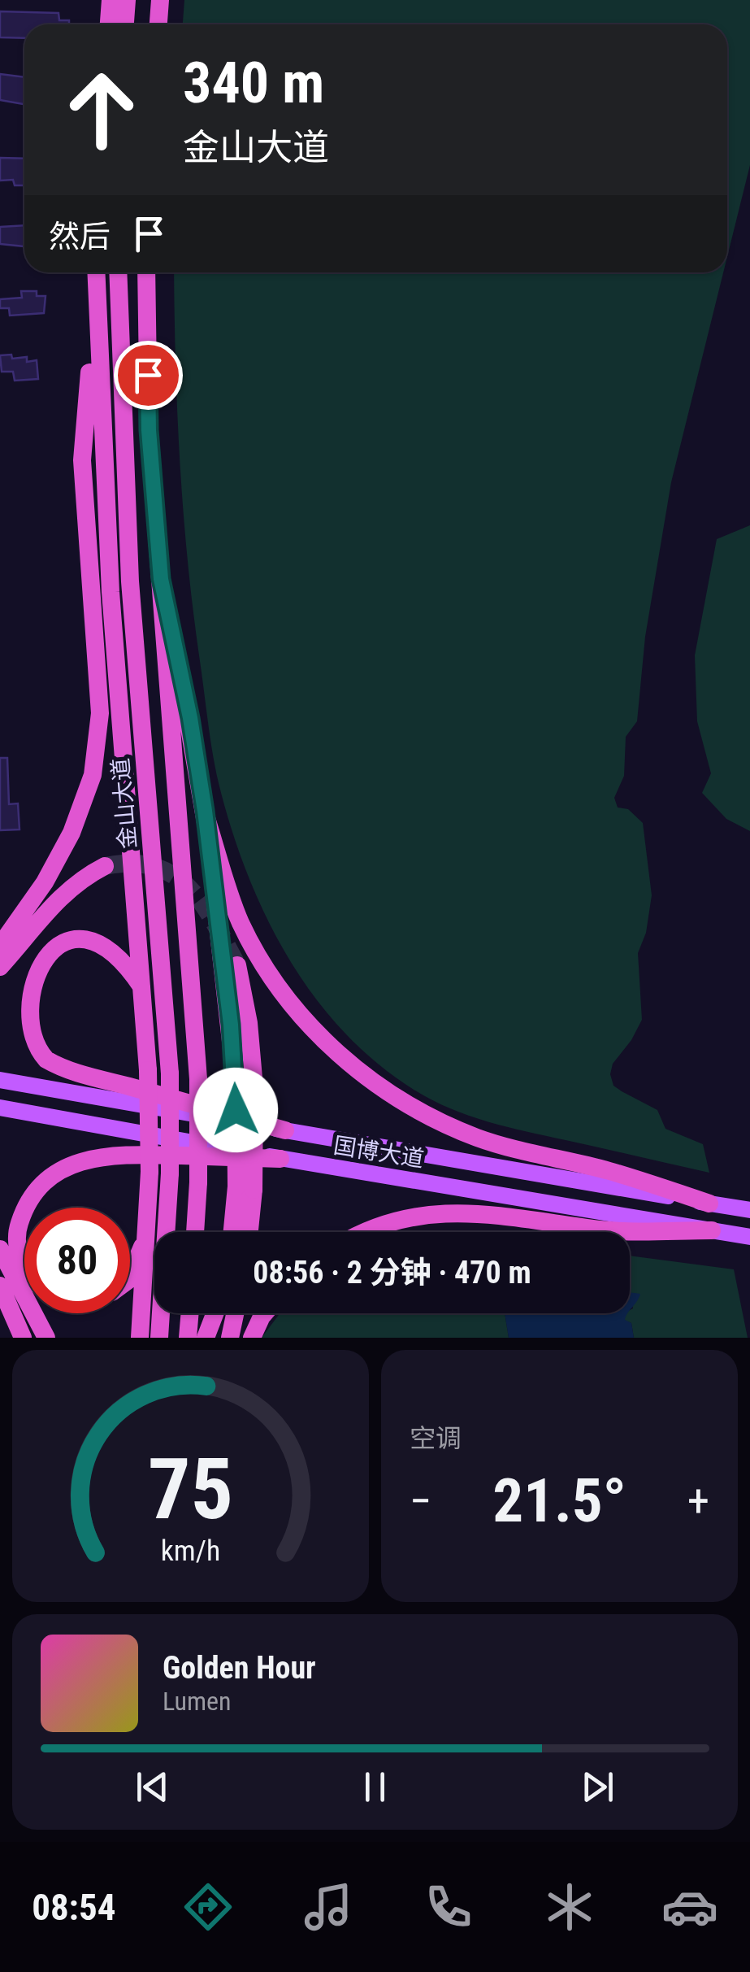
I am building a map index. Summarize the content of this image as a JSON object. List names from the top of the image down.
{
  "streets": {
    "highway": ["金山大道"],
    "main road": ["国博大道"]
  },
  "page": {
    "turn": ["340 m", "金山大道"],
    "then": "然后",
    "limit": "80",
    "trip": "08:56 · 2 分钟 · 470 m",
    "tile": "空调",
    "heat": ["−", "21.5°", "+"],
    "song": ["Golden Hour", "Lumen"],
    "tabs": "08:54",
    "gauge": ["75", "km/h"]
  }
}
